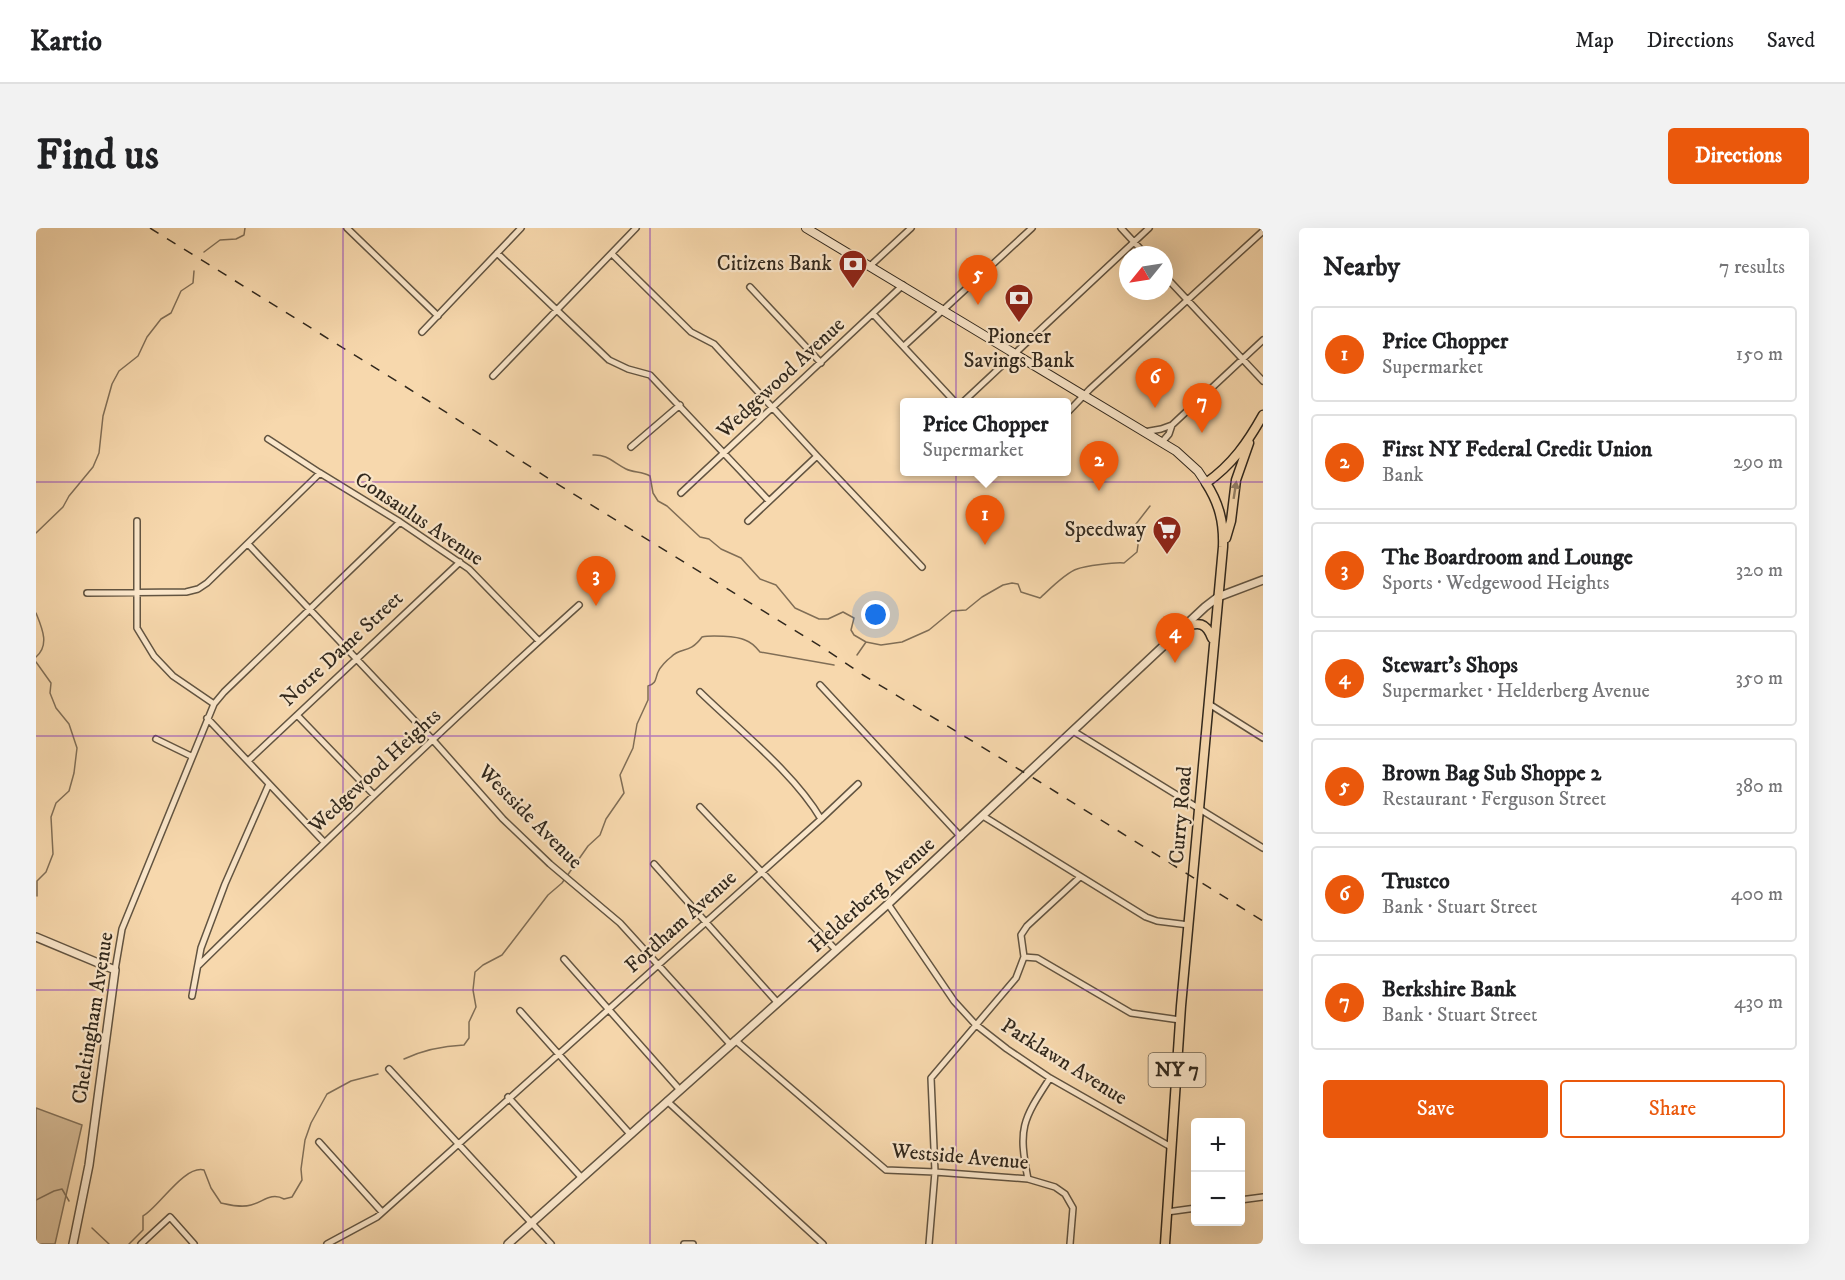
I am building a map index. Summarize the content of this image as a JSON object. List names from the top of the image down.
{
  "streets": {
    "main road": ["Curry Road", "NY 7"],
    "street": [
      "Wedgewood Avenue",
      "Consaulus Avenue",
      "Notre Dame Street",
      "Wedgewood Heights",
      "Westside Avenue",
      "Helderberg Avenue",
      "Fordham Avenue",
      "Cheltingham Avenue",
      "Parklawn Avenue"
    ]
  },
  "crossings": [
    ["Consaulus Avenue", "Notre Dame Street"],
    ["Consaulus Avenue", "Wedgewood Heights"],
    ["Consaulus Avenue", "Cheltingham Avenue"],
    ["Notre Dame Street", "Westside Avenue"],
    ["Wedgewood Heights", "Westside Avenue"],
    ["Curry Road", "Helderberg Avenue"],
    ["Curry Road", "Parklawn Avenue"],
    ["Curry Road", "NY 7"],
    ["Westside Avenue", "Helderberg Avenue"],
    ["Westside Avenue", "Fordham Avenue"],
    ["Westside Avenue", "Cheltingham Avenue"],
    ["Helderberg Avenue", "Parklawn Avenue"]
  ],
  "places": {
    "bank": ["Citizens Bank", "Pioneer Savings Bank"],
    "supermarket": ["Speedway"]
  },
  "north": "bottom left",
  "page": {
    "header": "Kartio",
    "nav": ["Map", "Directions", "Saved"],
    "buttons": [
      "Directions",
      ["Save", "Share"]
    ],
    "title": "Find us",
    "heading": ["Nearby", "7 results"],
    "pins": [
      "5",
      "6",
      "7",
      "2",
      "1",
      "3",
      "4"
    ],
    "list": [
      {
        "mark": "1",
        "name": "Price Chopper",
        "note": "Supermarket",
        "value": "150 m"
      },
      {
        "mark": "2",
        "name": "First NY Federal Credit Union",
        "note": "Bank",
        "value": "290 m"
      },
      {
        "mark": "3",
        "name": "The Boardroom and Lounge",
        "note": "Sports · Wedgewood Heights",
        "value": "320 m"
      },
      {
        "mark": "4",
        "name": "Stewart's Shops",
        "note": "Supermarket · Helderberg Avenue",
        "value": "350 m"
      },
      {
        "mark": "5",
        "name": "Brown Bag Sub Shoppe 2",
        "note": "Restaurant · Ferguson Street",
        "value": "380 m"
      },
      {
        "mark": "6",
        "name": "Trustco",
        "note": "Bank · Stuart Street",
        "value": "400 m"
      },
      {
        "mark": "7",
        "name": "Berkshire Bank",
        "note": "Bank · Stuart Street",
        "value": "430 m"
      }
    ],
    "popup": ["Price Chopper", "Supermarket"],
    "map_buttons": ["+", "−"]
  }
}
